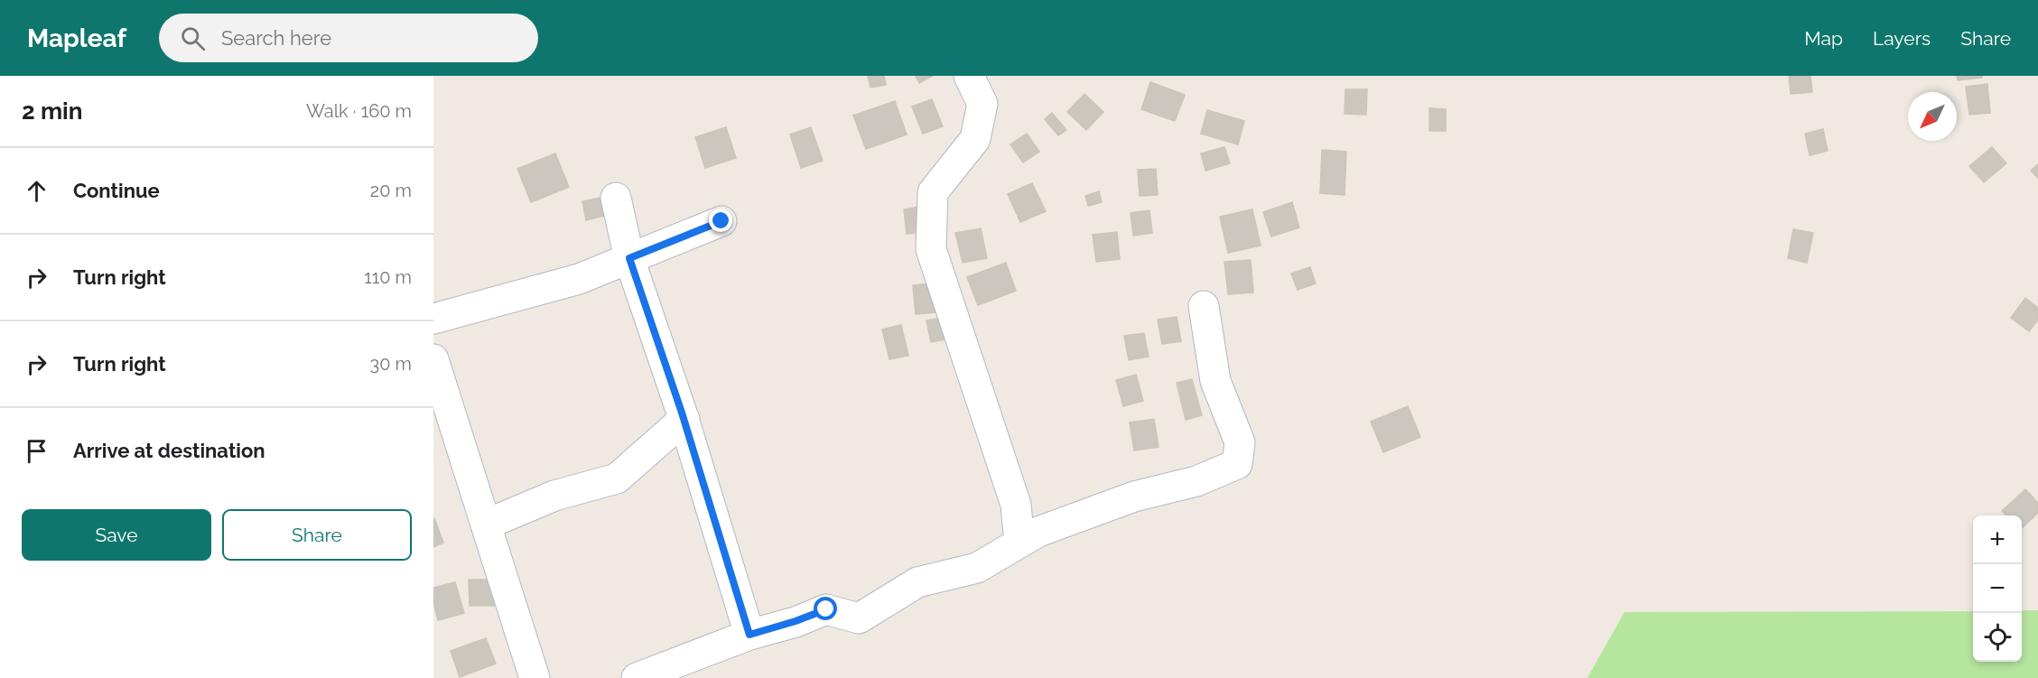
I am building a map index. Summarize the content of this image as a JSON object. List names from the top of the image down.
{
  "north": "bottom left",
  "page": {
    "header": "Mapleaf",
    "search": "Search here",
    "nav": ["Map", "Layers", "Share"],
    "heading": ["2 min", "Walk · 160 m"],
    "list": [
      ["Continue", "20 m"],
      ["Turn right", "110 m"],
      ["Turn right", "30 m"],
      "Arrive at destination"
    ],
    "buttons": ["Save", "Share"],
    "map_buttons": ["+", "−"]
  }
}
